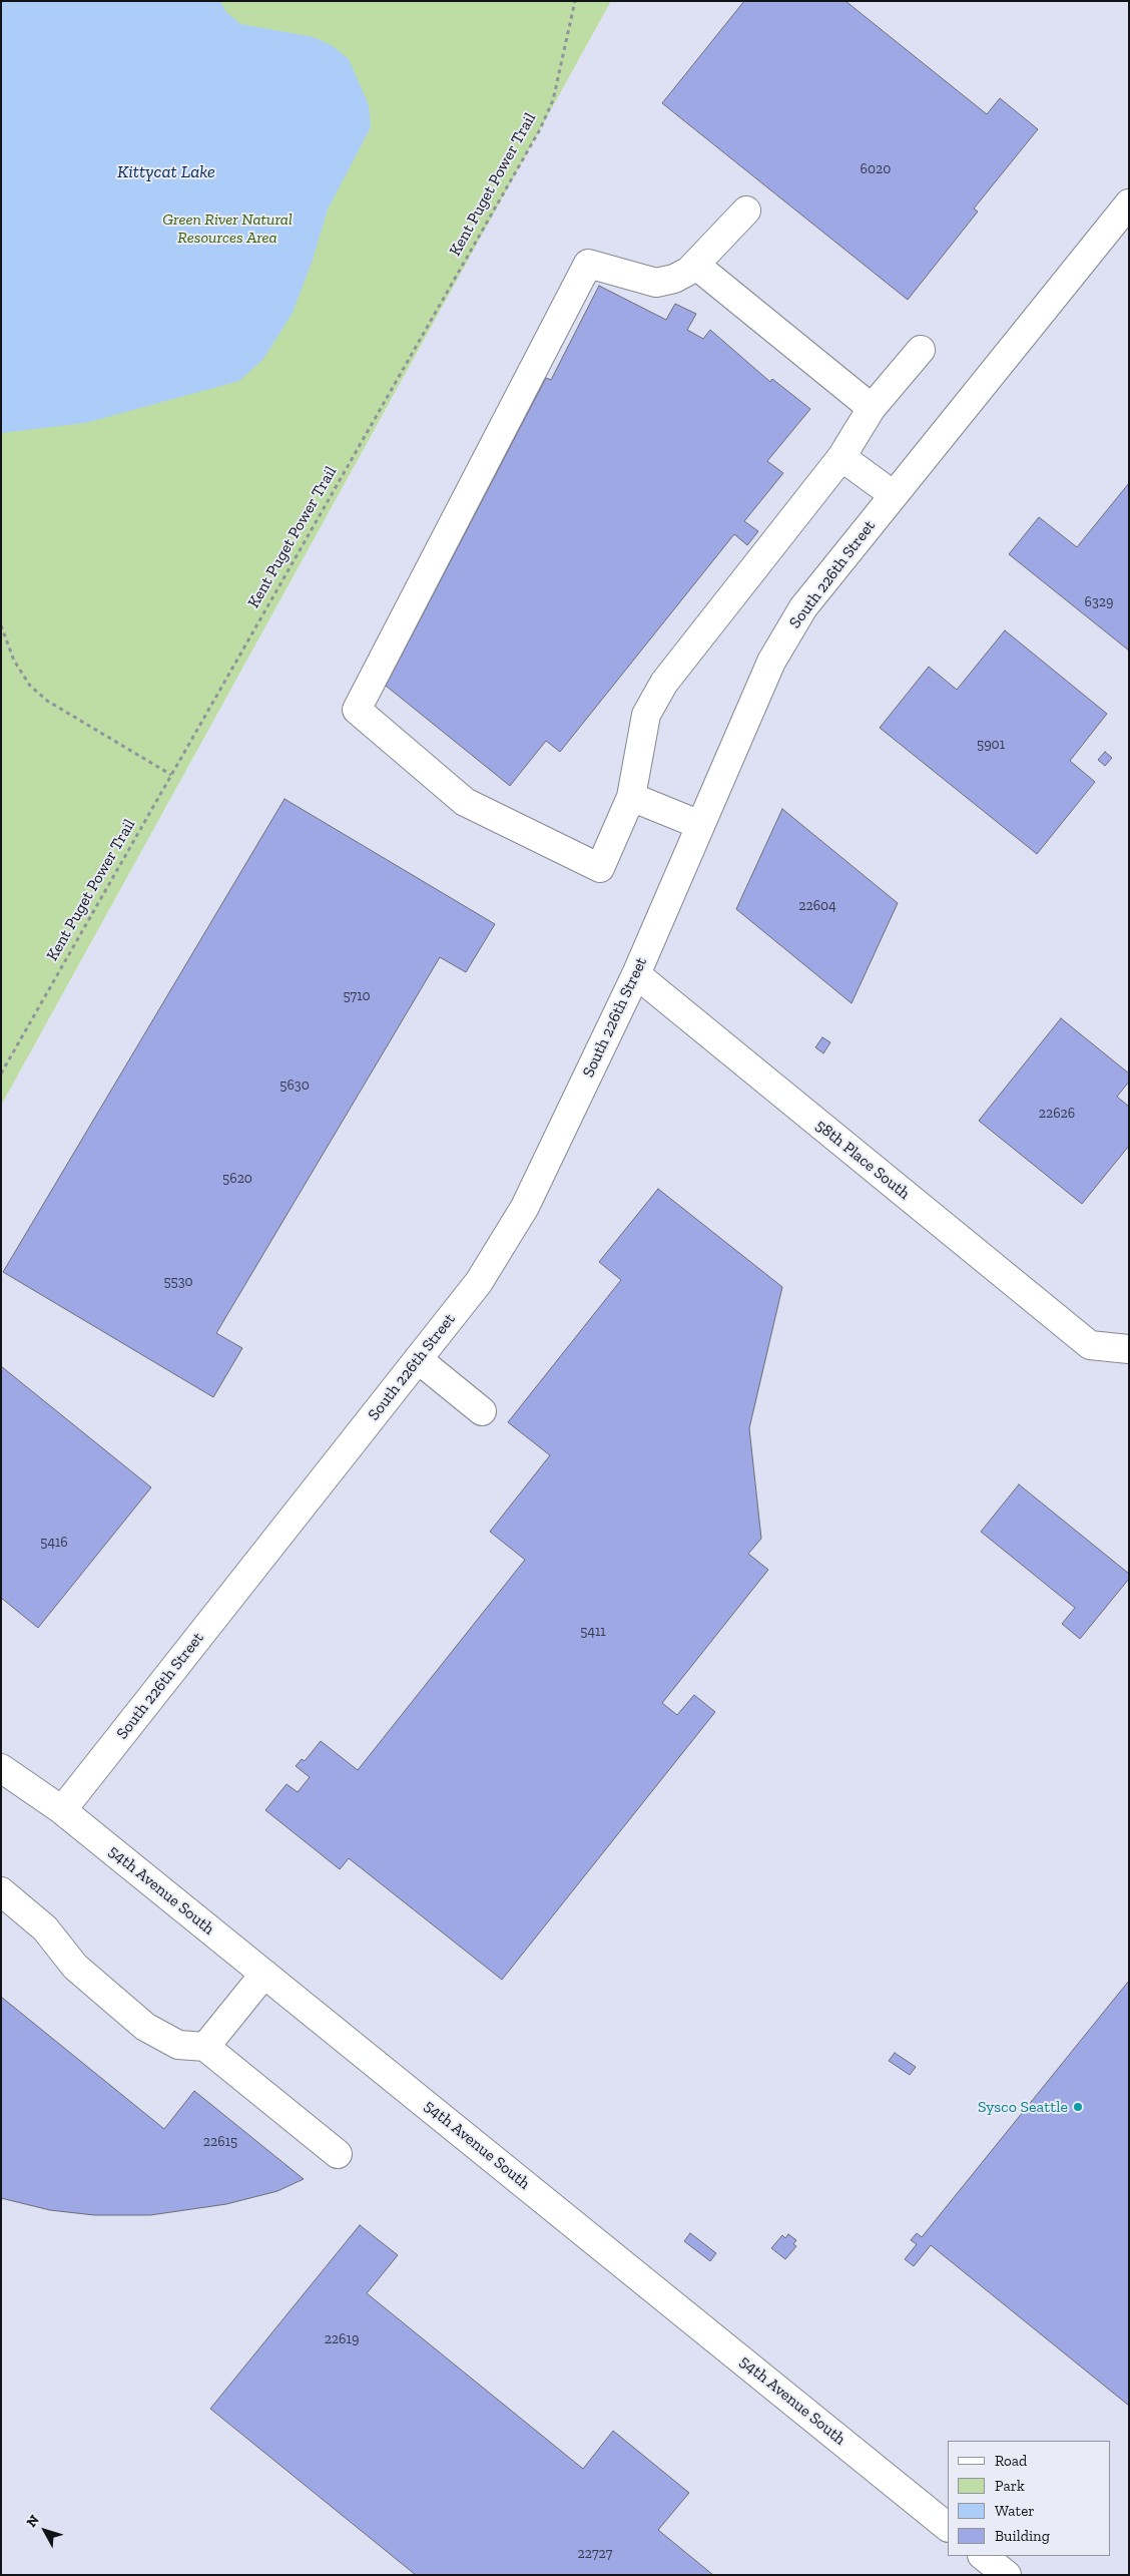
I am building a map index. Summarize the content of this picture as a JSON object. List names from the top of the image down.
{
  "streets": {
    "street": ["South 226th Street", "58th Place South", "54th Avenue South"],
    "path": ["Kent Puget Power Trail"]
  },
  "crossings": [
    ["South 226th Street", "58th Place South"],
    ["South 226th Street", "54th Avenue South"]
  ],
  "water": ["Kittycat Lake"],
  "parks": ["Green River Natural Resources Area"],
  "places": ["Sysco Seattle"],
  "house_numbers": [
    "6020",
    "6329",
    "5901",
    "22604",
    "5710",
    "5630",
    "22626",
    "5620",
    "5530",
    "5416",
    "5411",
    "22615",
    "22619",
    "22727"
  ],
  "legend": [
    "Road",
    "Park",
    "Water",
    "Building"
  ],
  "north": "top left"
}
